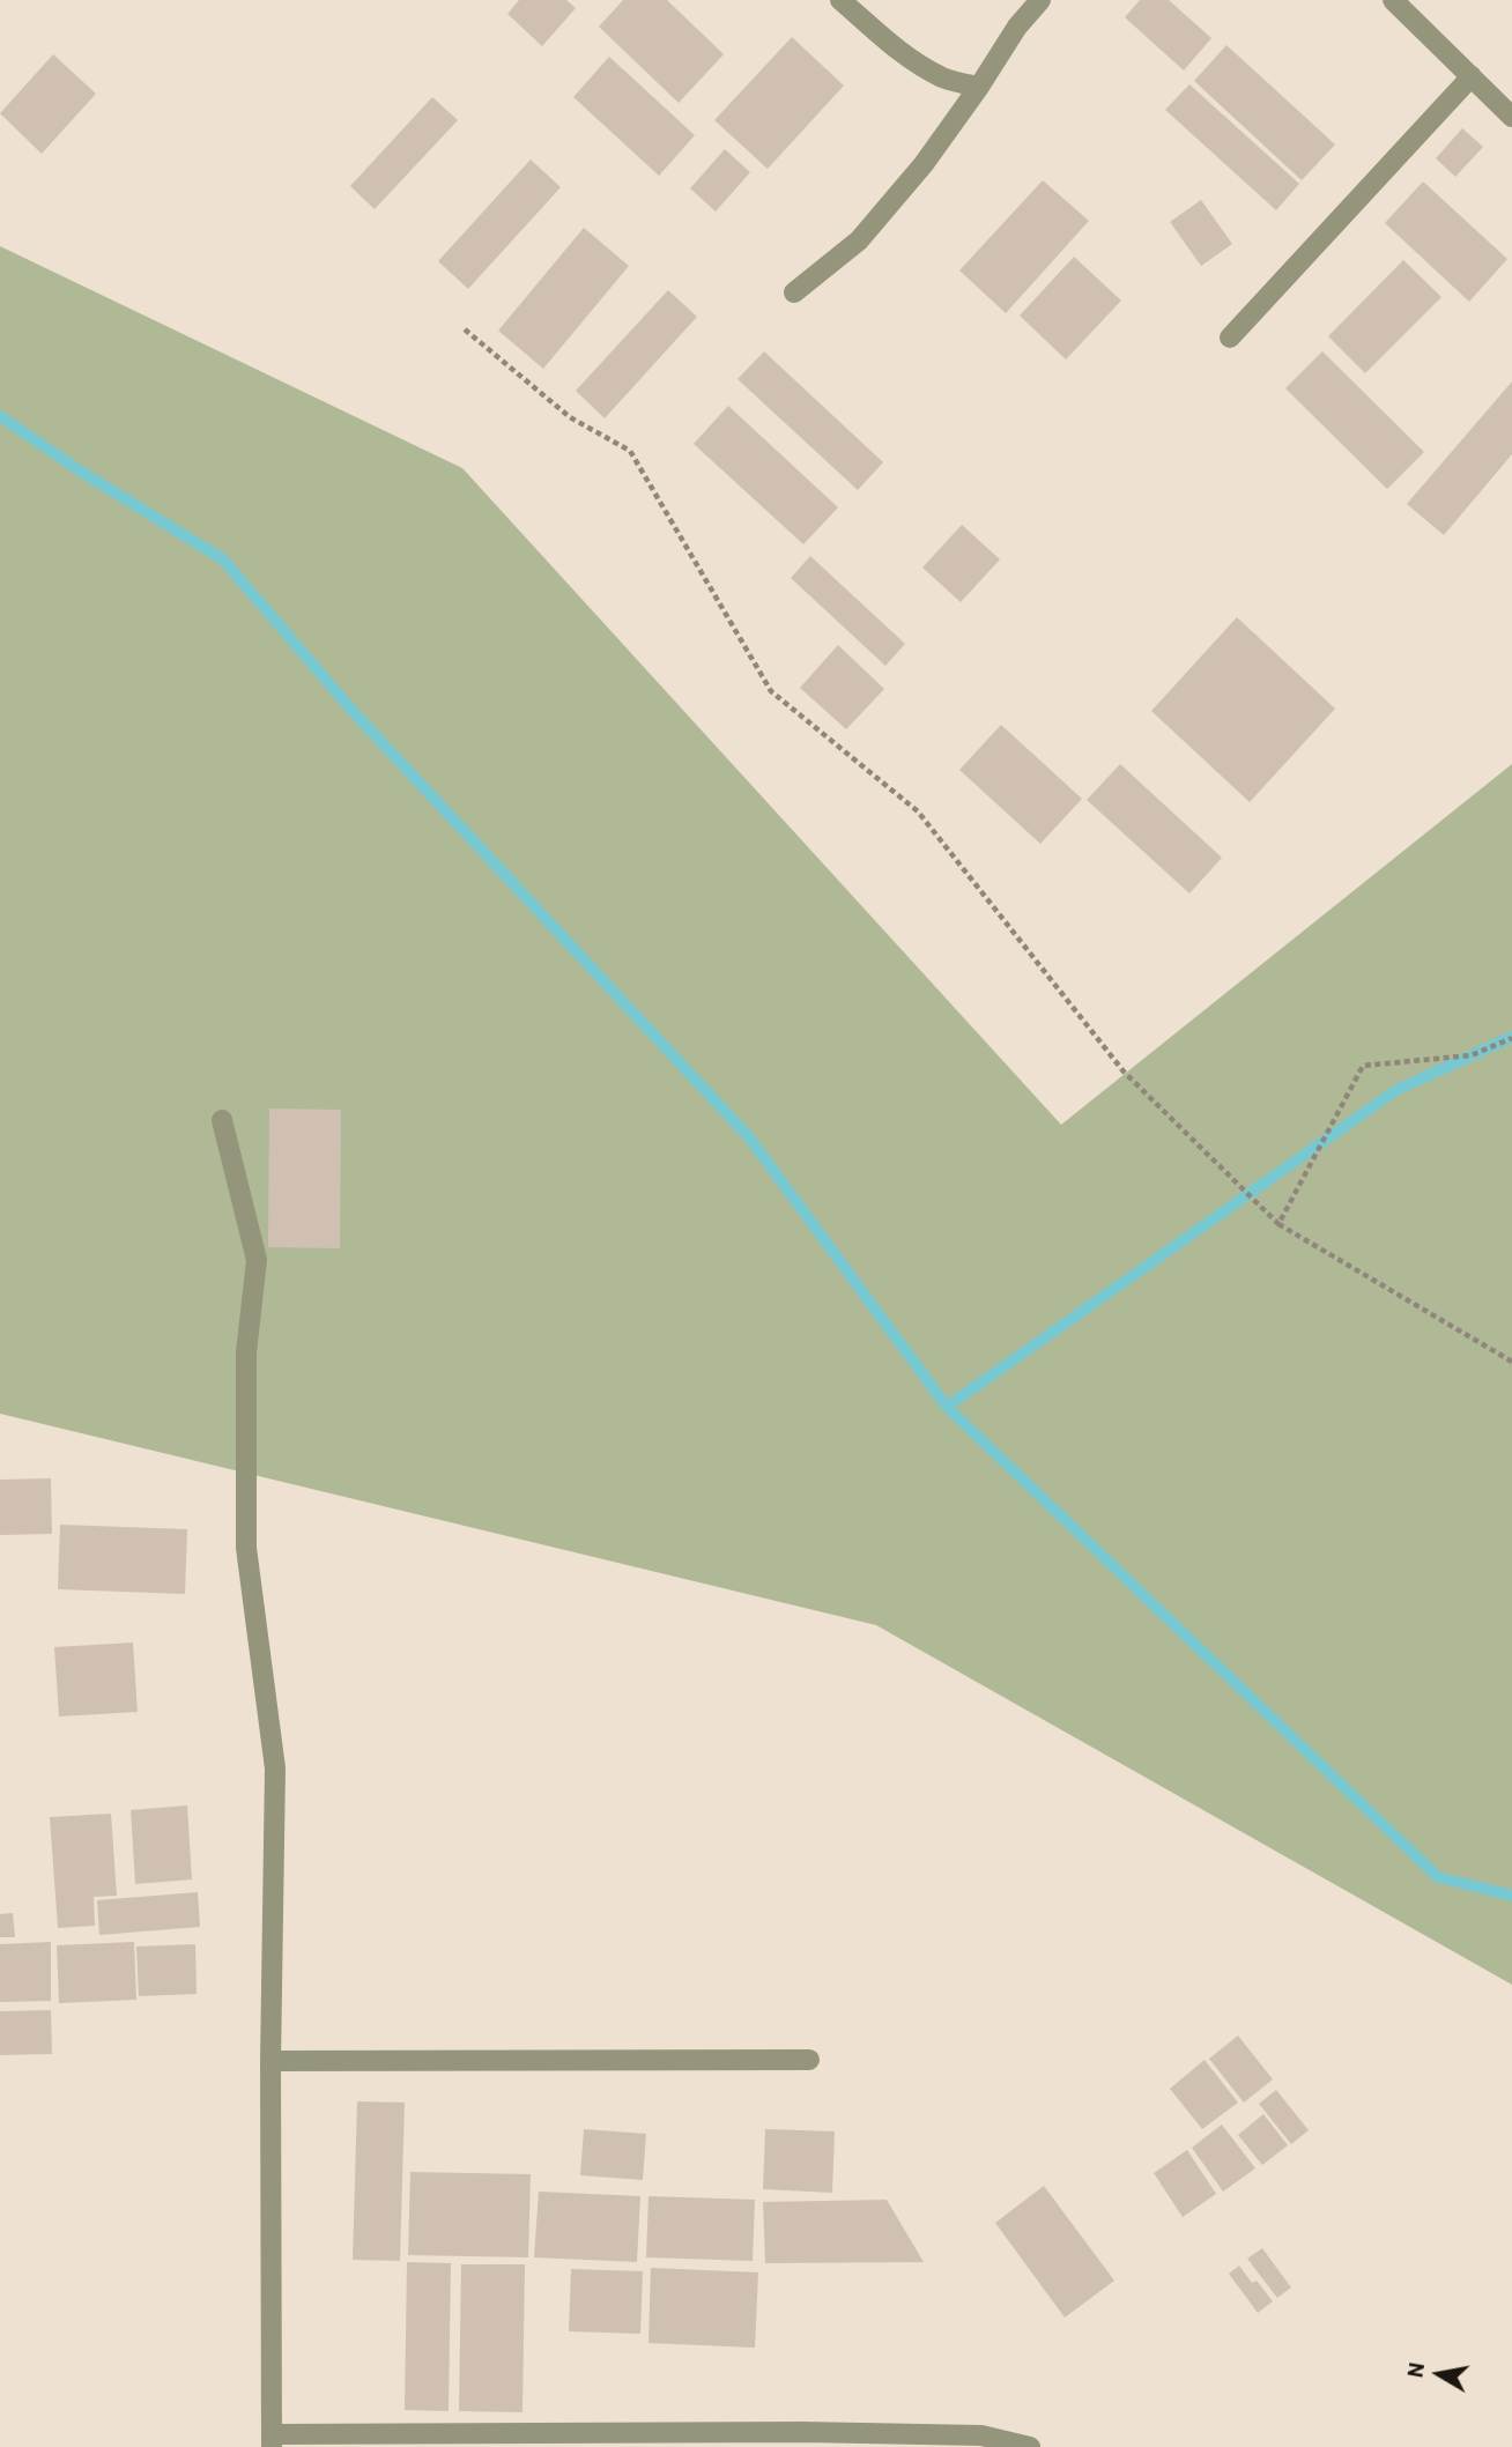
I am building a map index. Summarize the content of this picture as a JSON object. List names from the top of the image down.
{
  "north": "left"
}
